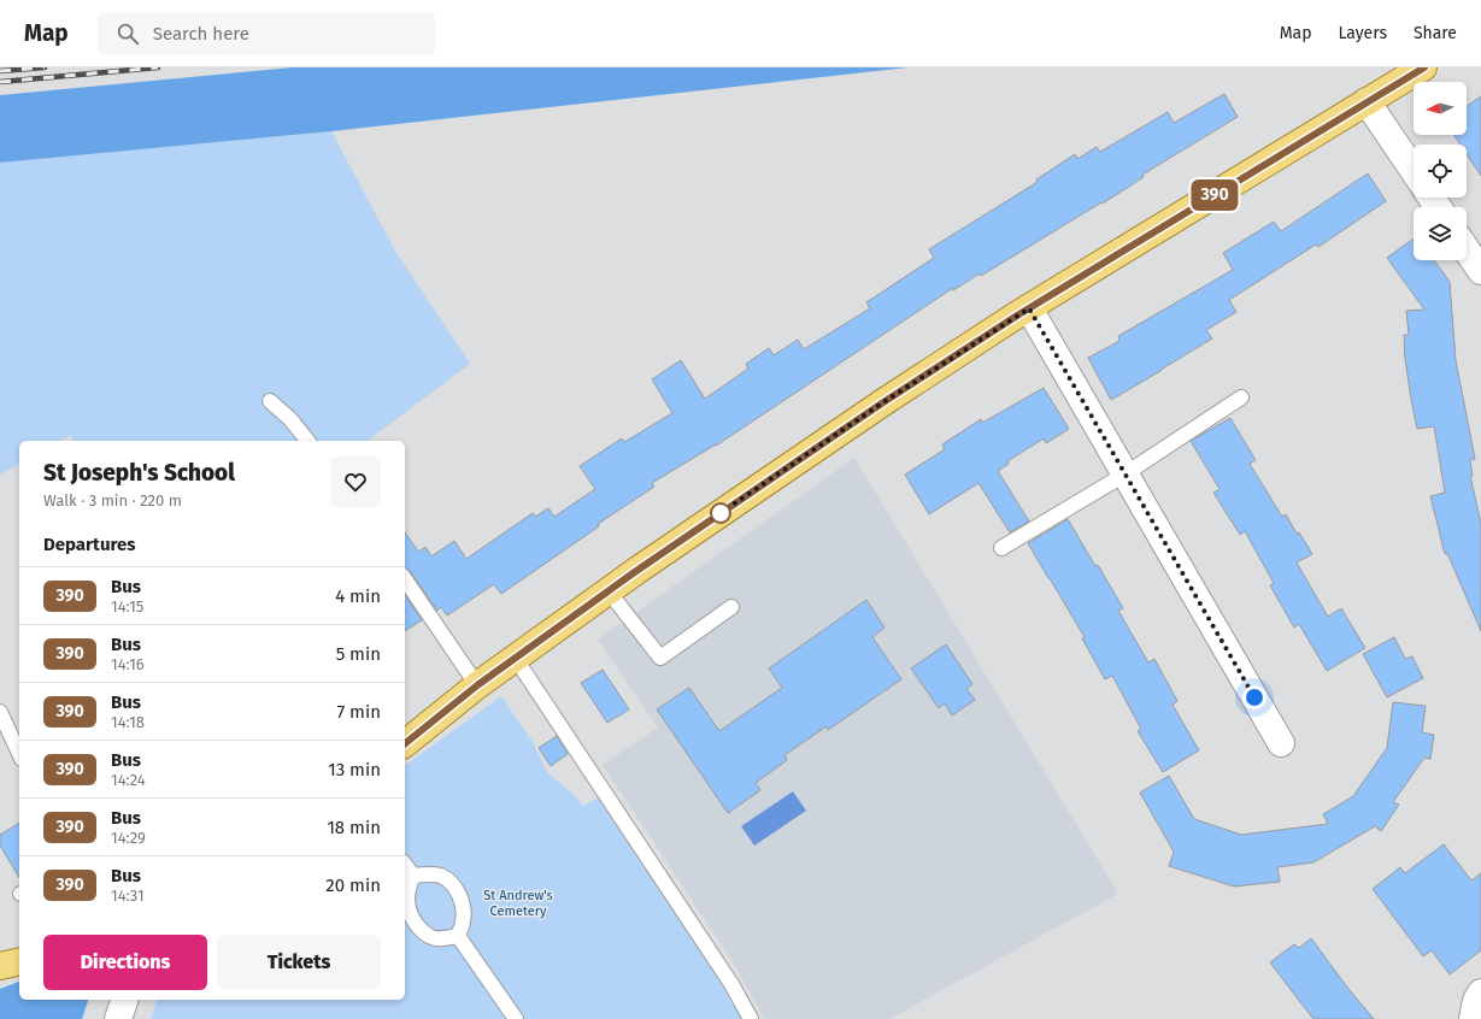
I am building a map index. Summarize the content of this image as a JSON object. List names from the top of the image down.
{
  "parks": ["St Andrew's Cemetery"],
  "lines": ["bus line 390"],
  "north": "left",
  "page": {
    "header": "Map",
    "search": "Search here",
    "nav": ["Map", "Layers", "Share"],
    "on_map": "390",
    "heading": [
      ["St Joseph's School", "Walk · 3 min · 220 m"],
      "Departures"
    ],
    "list": [
      {
        "mark": "390",
        "name": "Bus",
        "note": "14:15",
        "value": "4 min"
      },
      {
        "mark": "390",
        "name": "Bus",
        "note": "14:16",
        "value": "5 min"
      },
      {
        "mark": "390",
        "name": "Bus",
        "note": "14:18",
        "value": "7 min"
      },
      {
        "mark": "390",
        "name": "Bus",
        "note": "14:24",
        "value": "13 min"
      },
      {
        "mark": "390",
        "name": "Bus",
        "note": "14:29",
        "value": "18 min"
      },
      {
        "mark": "390",
        "name": "Bus",
        "note": "14:31",
        "value": "20 min"
      }
    ],
    "buttons": ["Directions", "Tickets"]
  }
}
